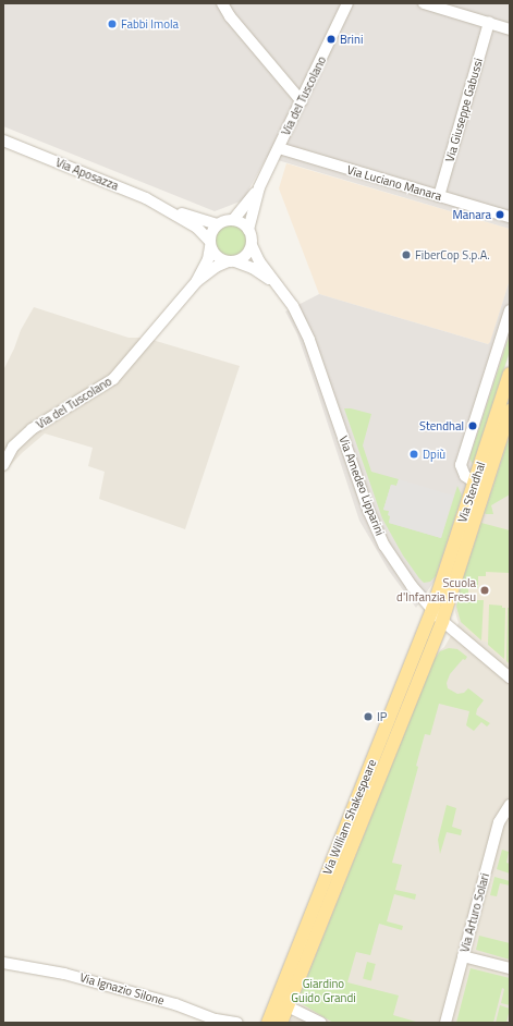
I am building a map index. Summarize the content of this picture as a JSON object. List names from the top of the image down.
{
  "streets": {
    "main road": ["Via Stendhal", "Via William Shakespeare"],
    "street": [
      "Via del Tuscolano",
      "Via Giuseppe Gabussi",
      "Via Aposazza",
      "Via Luciano Manara",
      "Via Amedeo Lipparini",
      "Via Arturo Solari",
      "Via Ignazio Silone"
    ]
  },
  "crossings": [
    ["Via del Tuscolano", "Via Aposazza"],
    ["Via del Tuscolano", "Via Luciano Manara"],
    ["Via del Tuscolano", "Via Amedeo Lipparini"],
    ["Via Giuseppe Gabussi", "Via Luciano Manara"],
    ["Via Aposazza", "Via Amedeo Lipparini"],
    ["Via Amedeo Lipparini", "Via Stendhal"],
    ["Via Amedeo Lipparini", "Via William Shakespeare"],
    ["Via Stendhal", "Via William Shakespeare"]
  ],
  "parks": ["Giardino Guido Grandi"],
  "places": [
    "Fabbi Imola",
    "Brini",
    "Manara",
    "FiberCop S.p.A.",
    "Stendhal",
    "Dpiù",
    "Scuola d'Infanzia Fresu",
    "IP"
  ]
}
